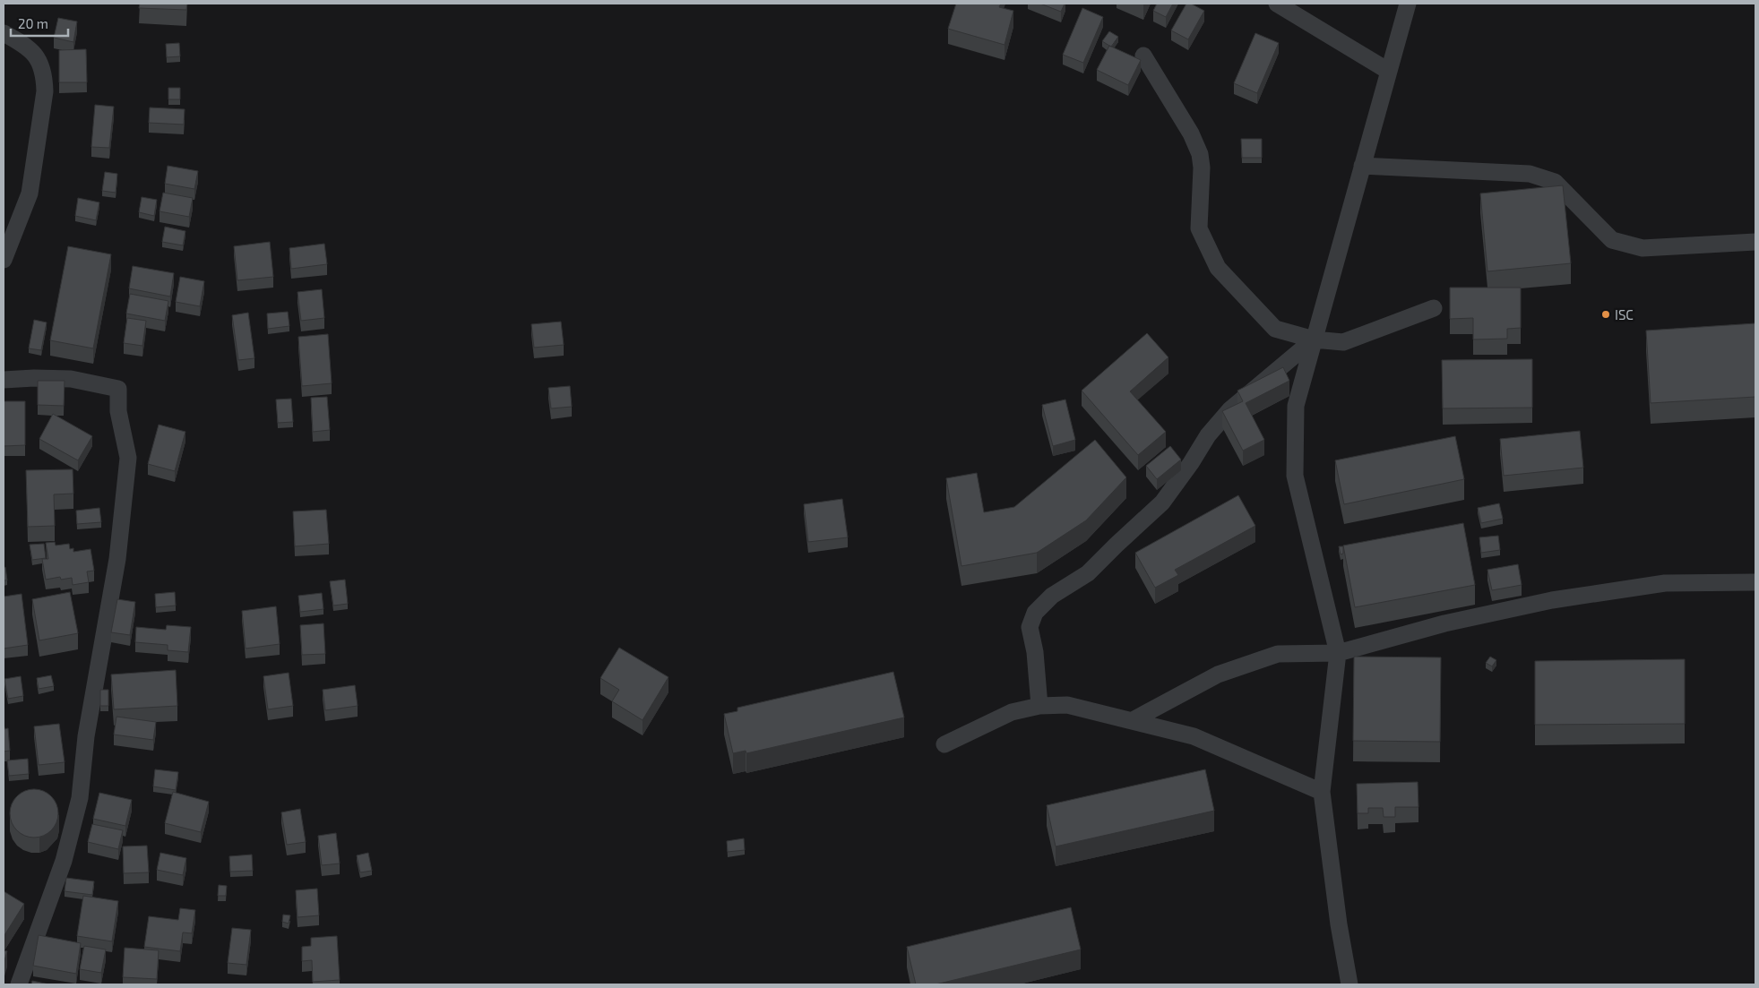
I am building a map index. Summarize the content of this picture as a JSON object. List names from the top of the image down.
{
  "places": ["ISC"],
  "scale_bar": "20 m"
}
